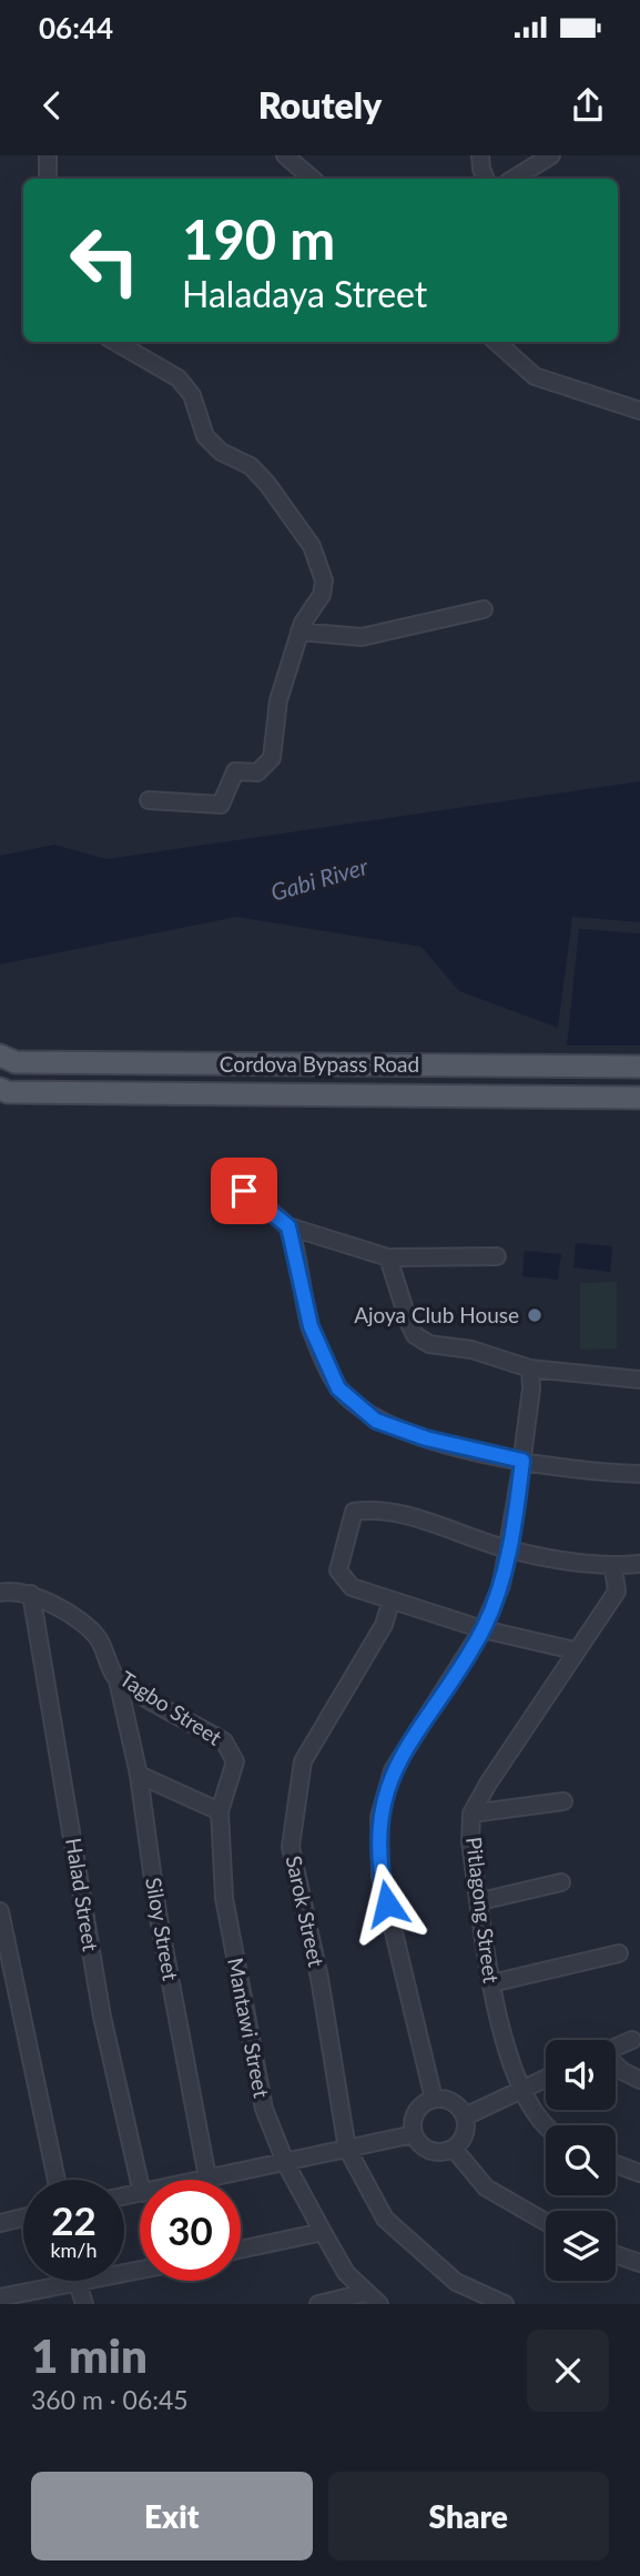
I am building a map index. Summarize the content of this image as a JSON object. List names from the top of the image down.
{
  "streets": {
    "main road": ["Cordova Bypass Road"],
    "street": [
      "Tagbo Street",
      "Halad Street",
      "Pitlagong Street",
      "Sarok Street",
      "Siloy Street",
      "Mantawi Street"
    ]
  },
  "crossings": [
    ["Tagbo Street", "Halad Street"],
    ["Tagbo Street", "Siloy Street"],
    ["Tagbo Street", "Mantawi Street"]
  ],
  "water": ["Gabi River"],
  "places": ["Ajoya Club House"],
  "page": {
    "status": "06:44",
    "header": "Routely",
    "turn": ["190 m", "Haladaya Street"],
    "speed": "22 km/h",
    "limit": "30",
    "heading": ["1 min", "360 m · 06:45"],
    "buttons": ["Exit", "Share"]
  }
}
